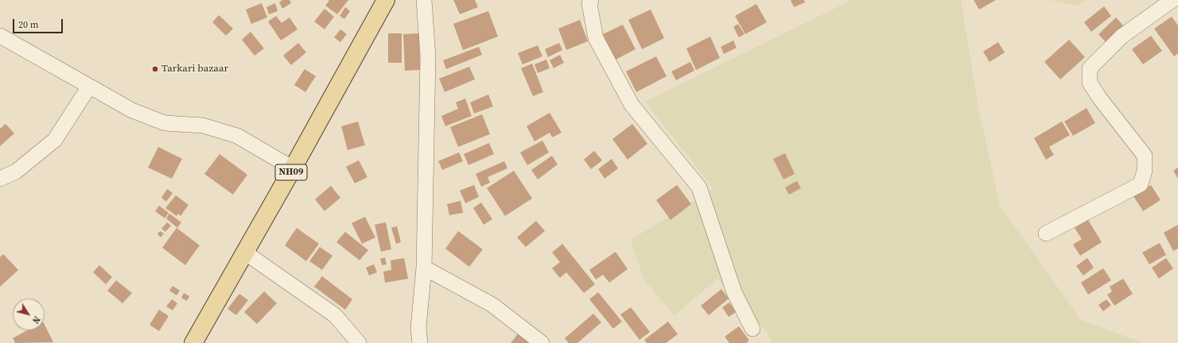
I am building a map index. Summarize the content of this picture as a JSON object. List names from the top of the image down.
{
  "streets": {
    "main road": ["NH09"]
  },
  "places": ["Tarkari bazaar"],
  "scale_bar": "20 m",
  "north": "bottom right"
}
